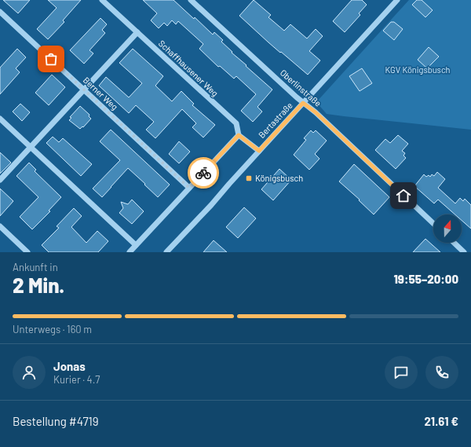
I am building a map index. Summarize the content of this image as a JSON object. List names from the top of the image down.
{
  "streets": {
    "street": [
      "Schaffhausener Weg",
      "Oberlinstraße",
      "Berner Weg",
      "Bertastraße"
    ]
  },
  "crossings": [
    ["Oberlinstraße", "Bertastraße"]
  ],
  "parks": ["KGV Königsbusch"],
  "places": {
    "transit": ["Königsbusch"]
  },
  "north": "top",
  "page": {
    "heading": ["2 Min.", "Ankunft in", "19:55–20:00"],
    "panel": [
      "Jonas",
      "Kurier · 4.7",
      "Bestellung #4719",
      "21.61 €"
    ],
    "bar": "Unterwegs · 160 m"
  }
}
